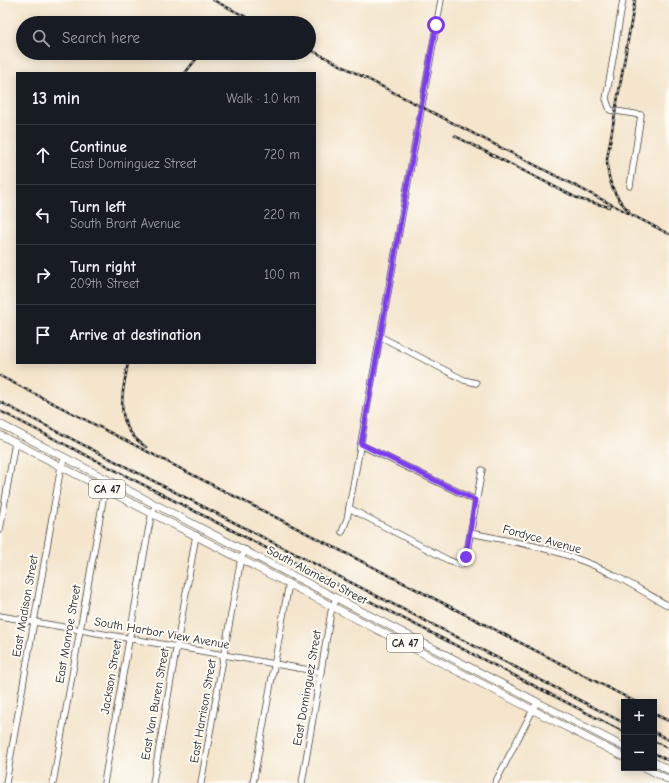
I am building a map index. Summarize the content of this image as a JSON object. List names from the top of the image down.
{
  "streets": {
    "main road": ["CA 47", "South Alameda Street"],
    "street": [
      "Fordyce Avenue",
      "East Madison Street",
      "South Harbor View Avenue",
      "East Monroe Street",
      "Jackson Street",
      "East Dominguez Street",
      "East Van Buren Street",
      "East Harrison Street"
    ]
  },
  "crossings": [
    ["South Alameda Street", "East Madison Street"],
    ["South Alameda Street", "East Monroe Street"],
    ["South Alameda Street", "Jackson Street"],
    ["South Alameda Street", "East Dominguez Street"],
    ["South Alameda Street", "East Van Buren Street"],
    ["South Alameda Street", "East Harrison Street"],
    ["East Madison Street", "South Harbor View Avenue"],
    ["South Harbor View Avenue", "East Monroe Street"],
    ["South Harbor View Avenue", "Jackson Street"],
    ["South Harbor View Avenue", "East Dominguez Street"],
    ["South Harbor View Avenue", "East Van Buren Street"],
    ["South Harbor View Avenue", "East Harrison Street"]
  ],
  "page": {
    "search": "Search here",
    "heading": ["13 min", "Walk · 1.0 km"],
    "list": [
      ["Continue", "East Dominguez Street", "720 m"],
      ["Turn left", "South Brant Avenue", "220 m"],
      ["Turn right", "209th Street", "100 m"],
      "Arrive at destination"
    ],
    "map_buttons": ["+", "−"]
  }
}
